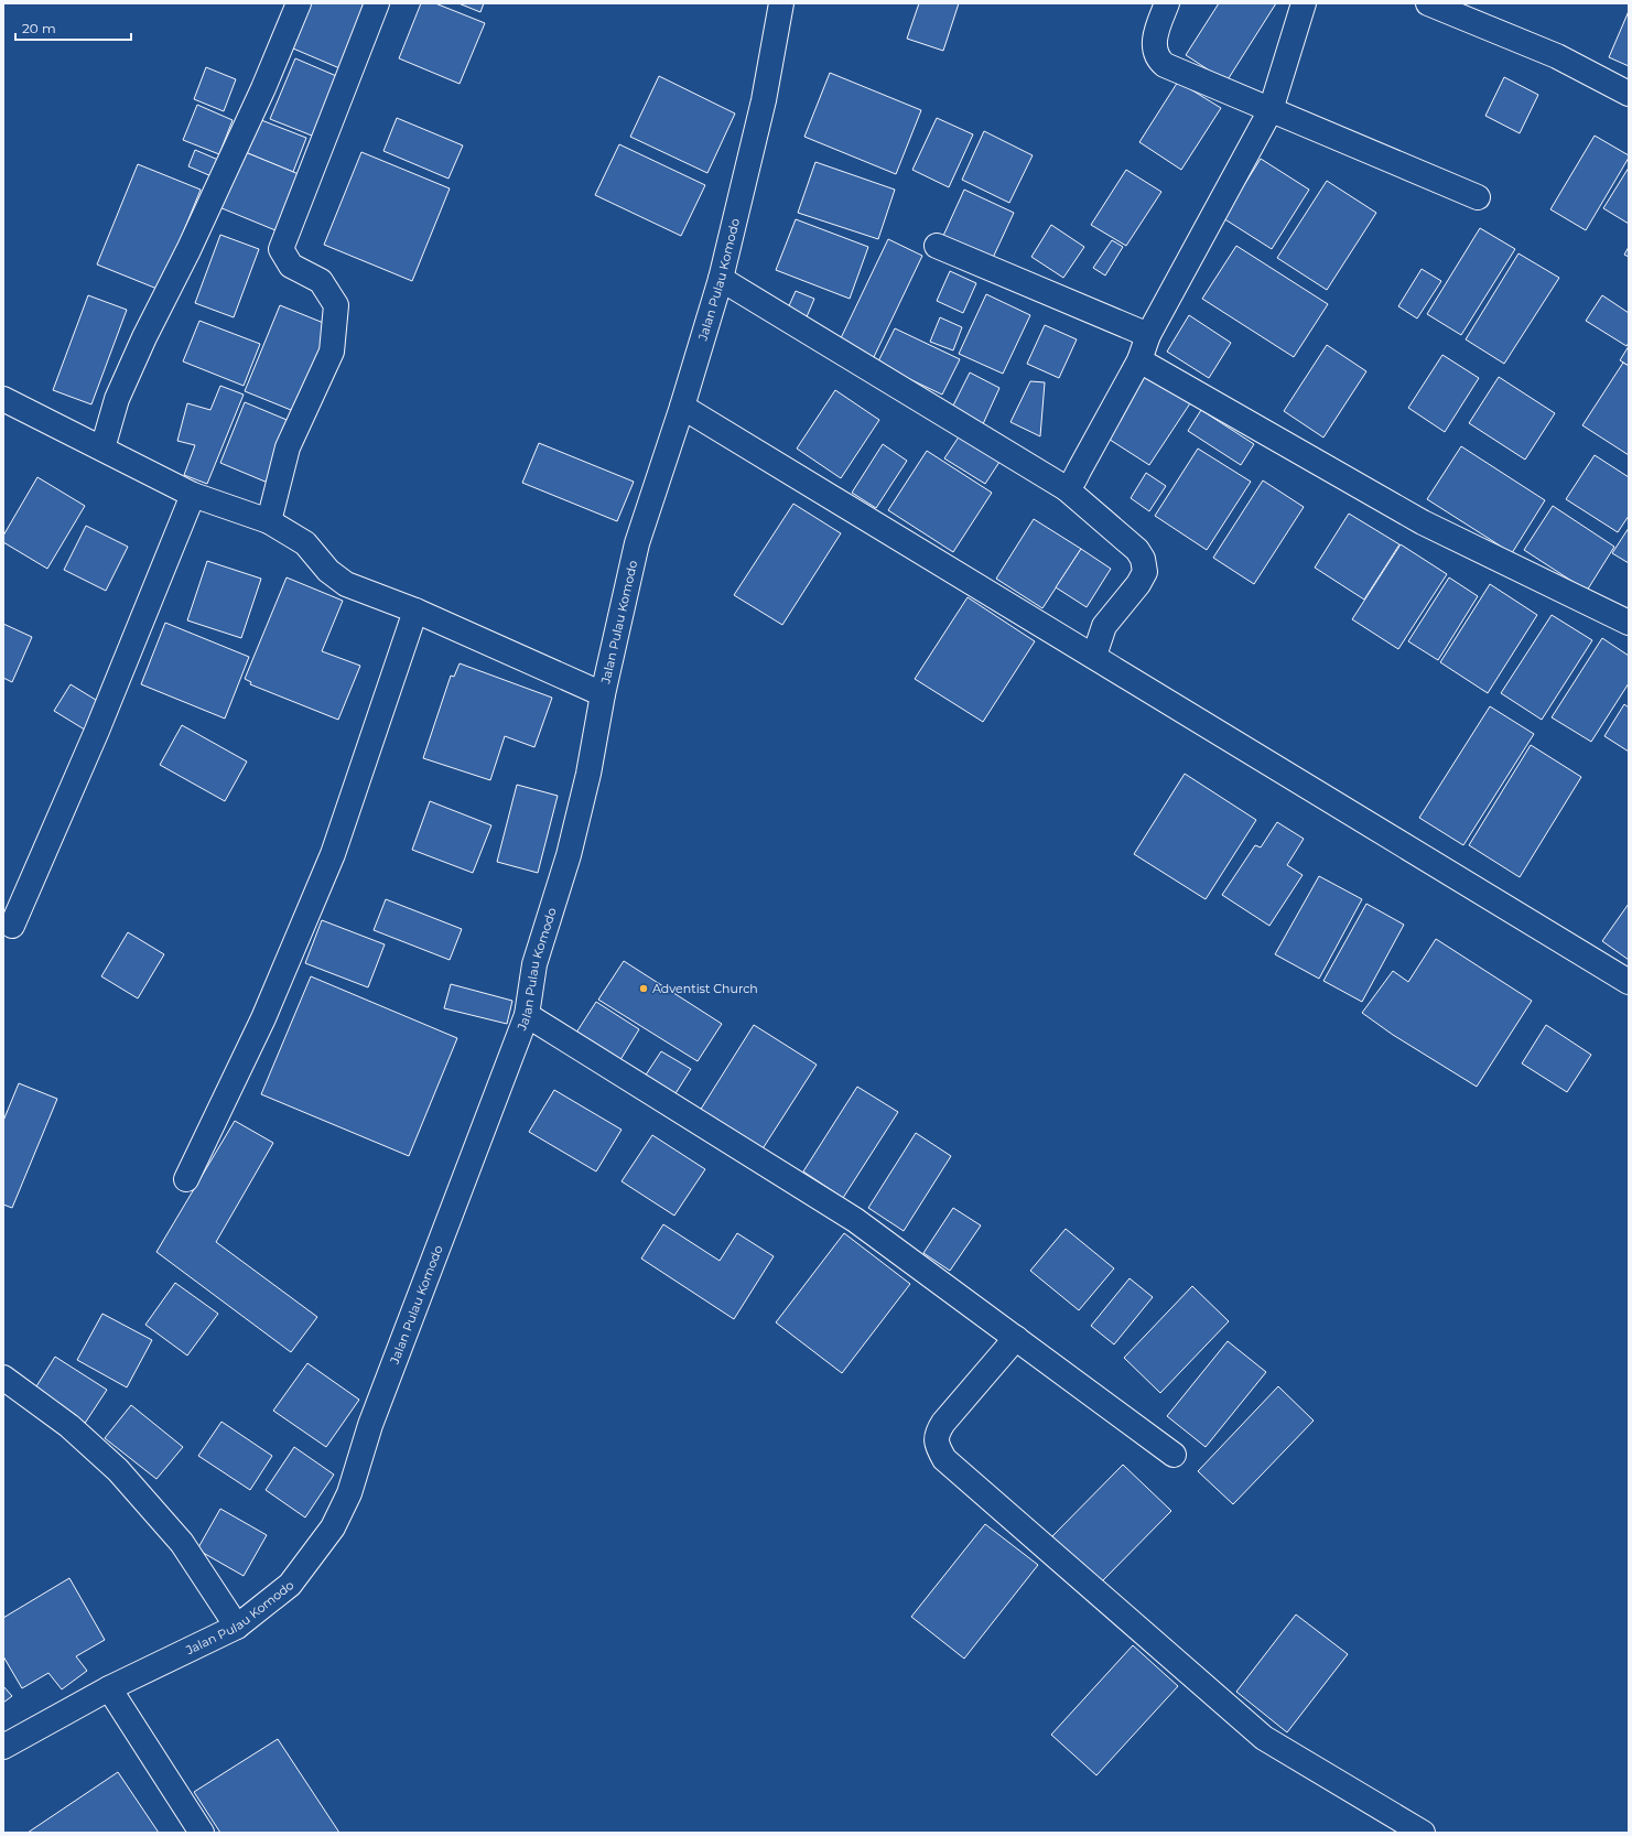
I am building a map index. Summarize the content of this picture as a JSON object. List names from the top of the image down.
{
  "streets": {
    "street": ["Jalan Pulau Komodo"]
  },
  "places": ["Adventist Church"],
  "scale_bar": "20 m"
}
